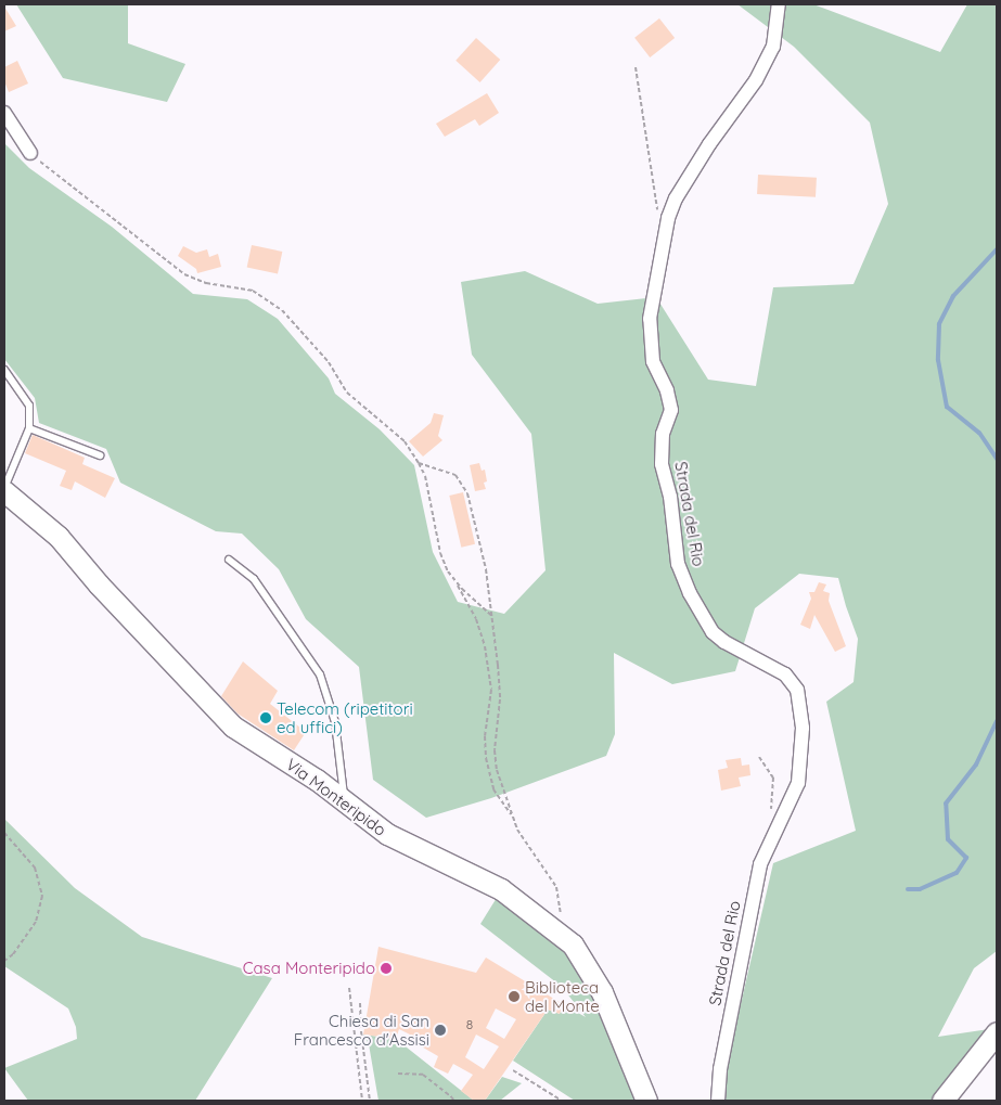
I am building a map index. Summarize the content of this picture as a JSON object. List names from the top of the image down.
{
  "streets": {
    "street": ["Strada del Rio", "Via Monteripido"]
  },
  "places": [
    "Telecom (ripetitori ed uffici)",
    "Casa Monteripido",
    "Biblioteca del Monte",
    "Chiesa di San Francesco d'Assisi"
  ],
  "house_numbers": ["8"]
}
